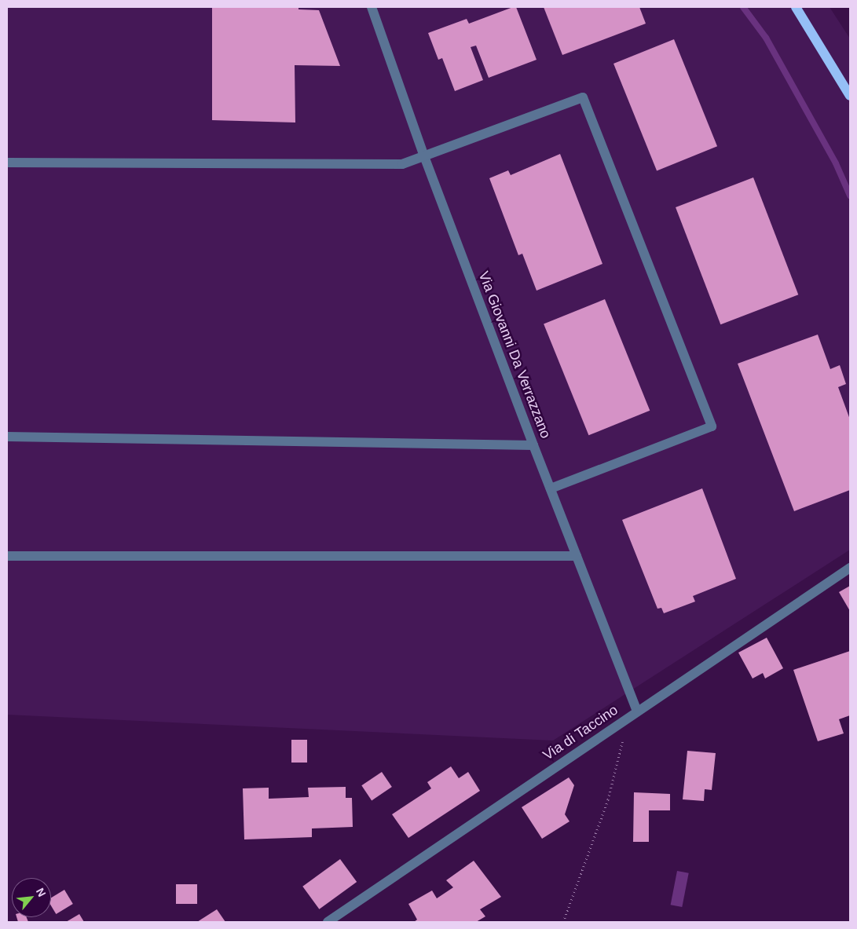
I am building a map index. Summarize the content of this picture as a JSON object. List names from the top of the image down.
{
  "streets": {
    "street": ["Via Giovanni Da Verrazzano", "Via di Taccino"]
  },
  "crossings": [
    ["Via Giovanni Da Verrazzano", "Via di Taccino"]
  ],
  "north": "top right"
}
